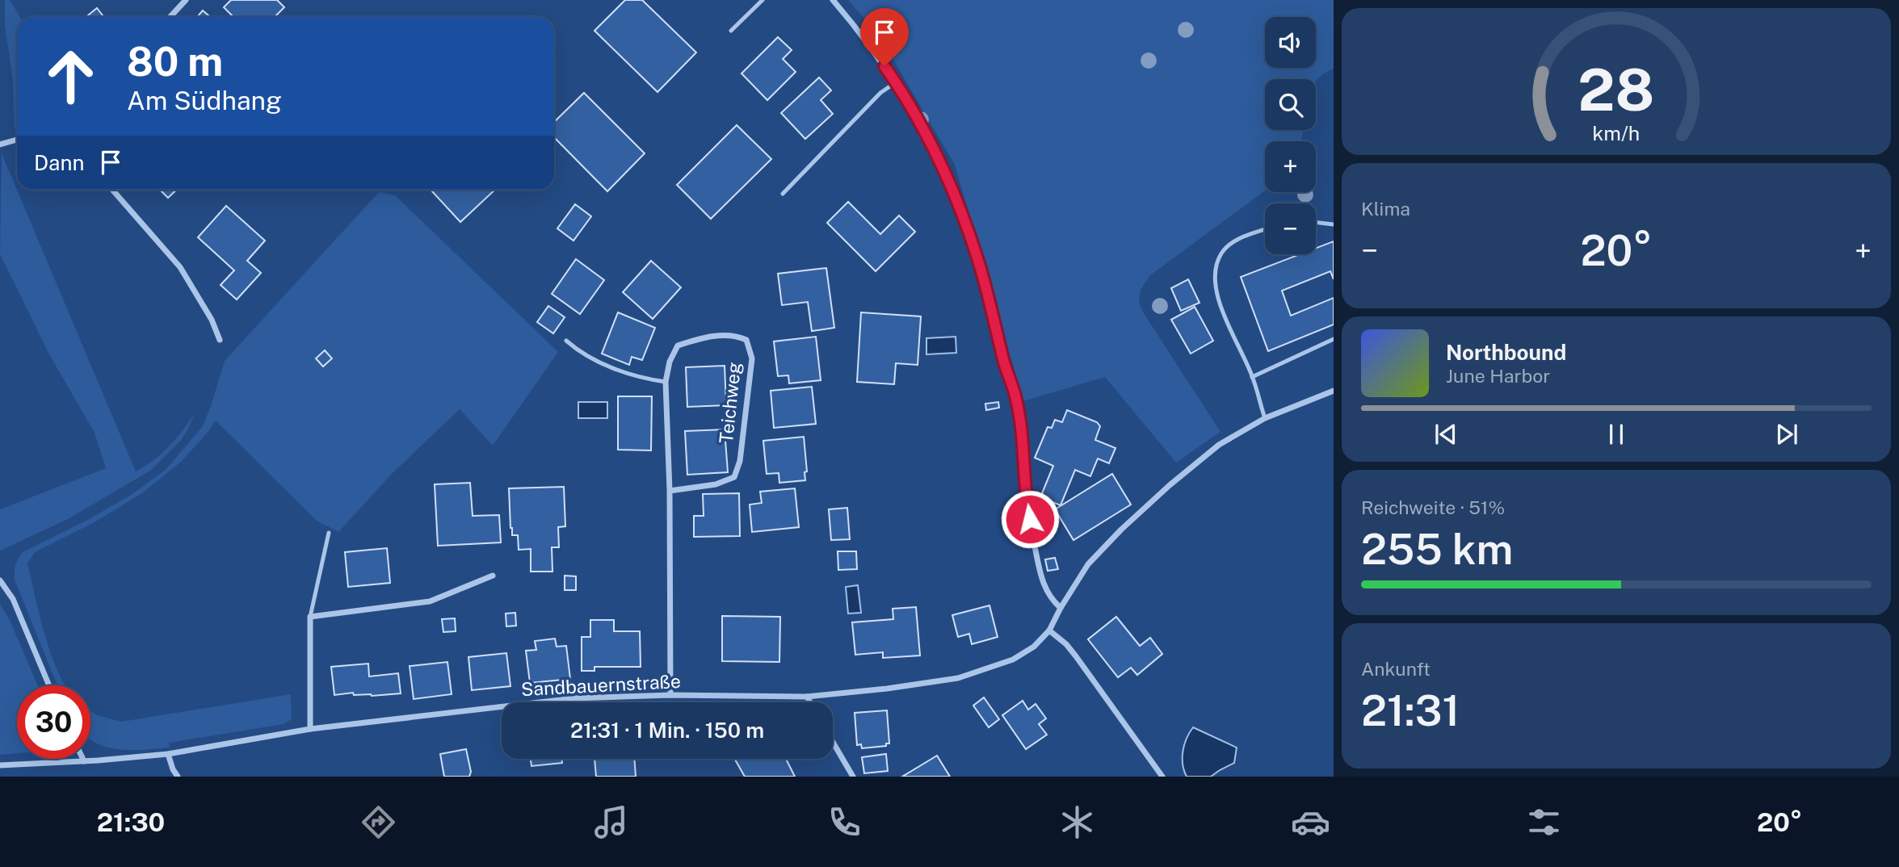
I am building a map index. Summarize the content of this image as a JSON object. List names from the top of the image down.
{
  "streets": {
    "street": ["Teichweg", "Sandbauernstraße"]
  },
  "crossings": [
    ["Teichweg", "Sandbauernstraße"]
  ],
  "page": {
    "map_buttons": ["+", "−"],
    "turn": ["80 m", "Am Südhang"],
    "then": "Dann",
    "tile": [
      "Klima",
      ["Reichweite · 51%", "255 km"],
      ["Ankunft", "21:31"]
    ],
    "heat": ["−", "20°", "+"],
    "song": ["Northbound", "June Harbor"],
    "limit": "30",
    "trip": "21:31 · 1 Min. · 150 m",
    "tabs": ["21:30", "20°"],
    "gauge": ["28", "km/h"]
  }
}
